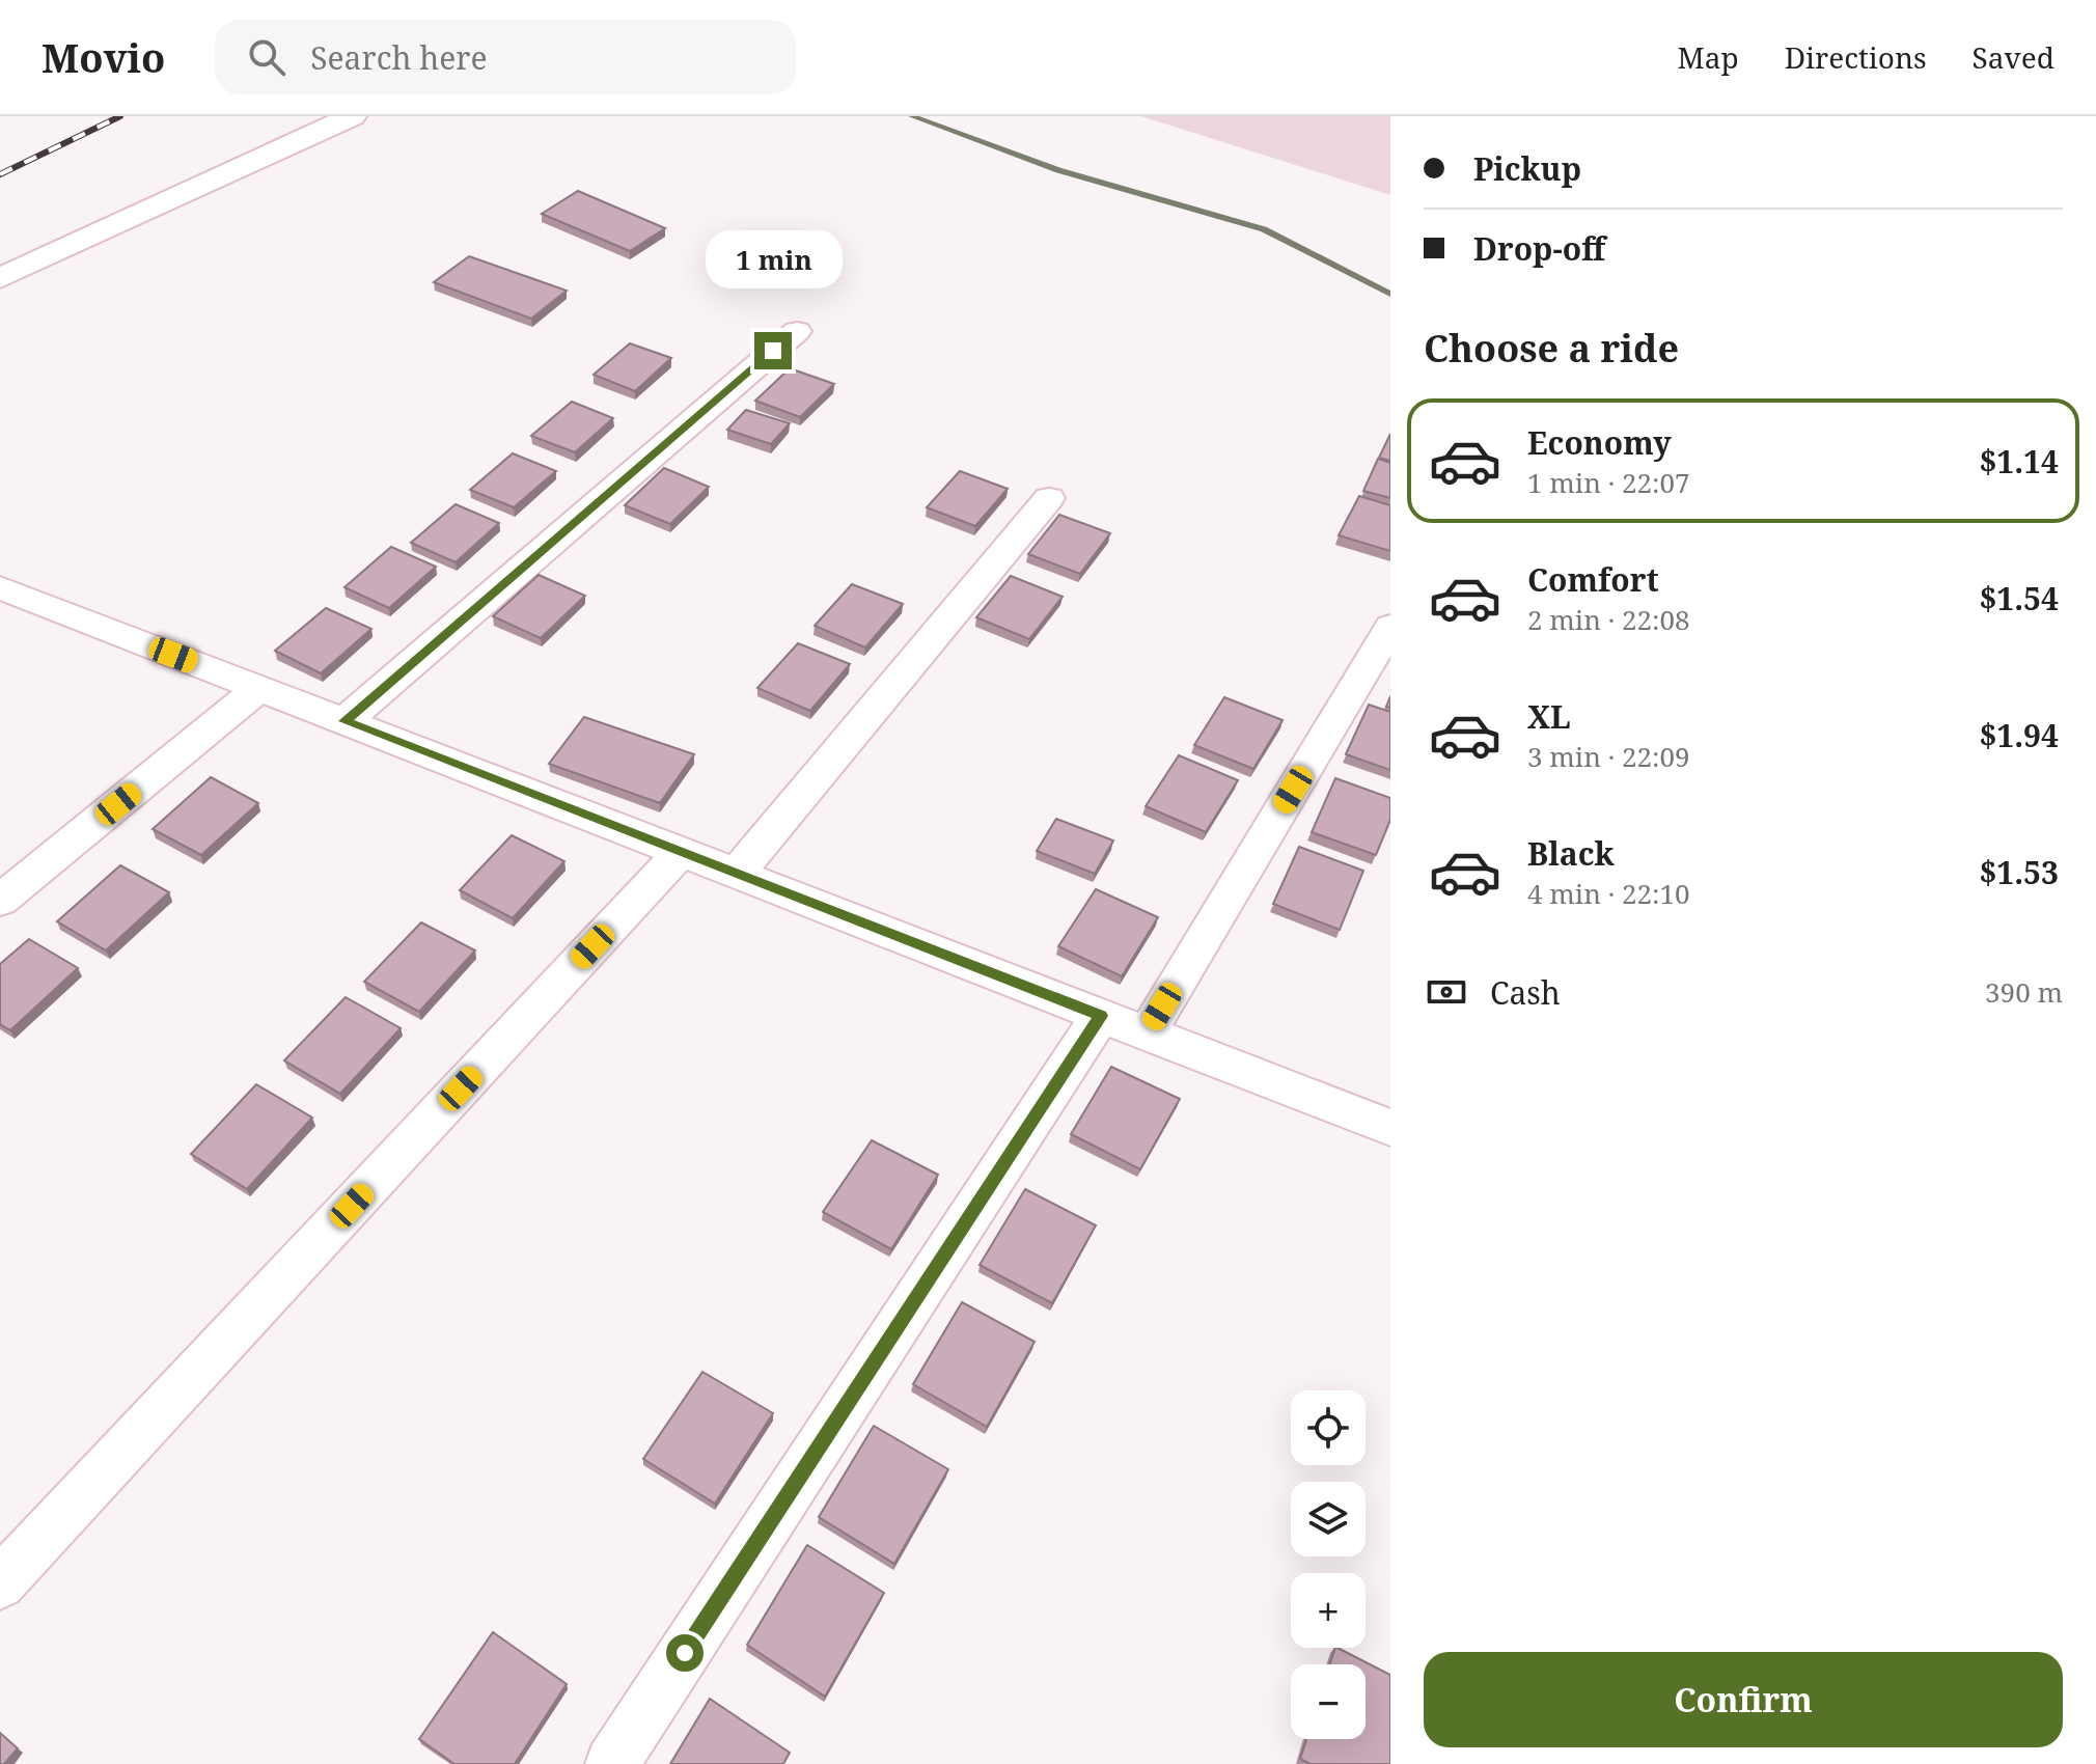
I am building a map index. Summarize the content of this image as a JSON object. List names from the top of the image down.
{
  "page": {
    "header": "Movio",
    "search": "Search here",
    "nav": ["Map", "Directions", "Saved"],
    "banner": ["Pickup", "Drop-off"],
    "bubble": "1 min",
    "heading": "Choose a ride",
    "list": [
      {
        "name": "Economy",
        "note": "1 min · 22:07",
        "value": "$1.14"
      },
      {
        "name": "Comfort",
        "note": "2 min · 22:08",
        "value": "$1.54"
      },
      {
        "name": "XL",
        "note": "3 min · 22:09",
        "value": "$1.94"
      },
      {
        "name": "Black",
        "note": "4 min · 22:10",
        "value": "$1.53"
      }
    ],
    "pay": ["Cash", "390 m"],
    "map_buttons": ["+", "−"],
    "buttons": "Confirm"
  }
}
